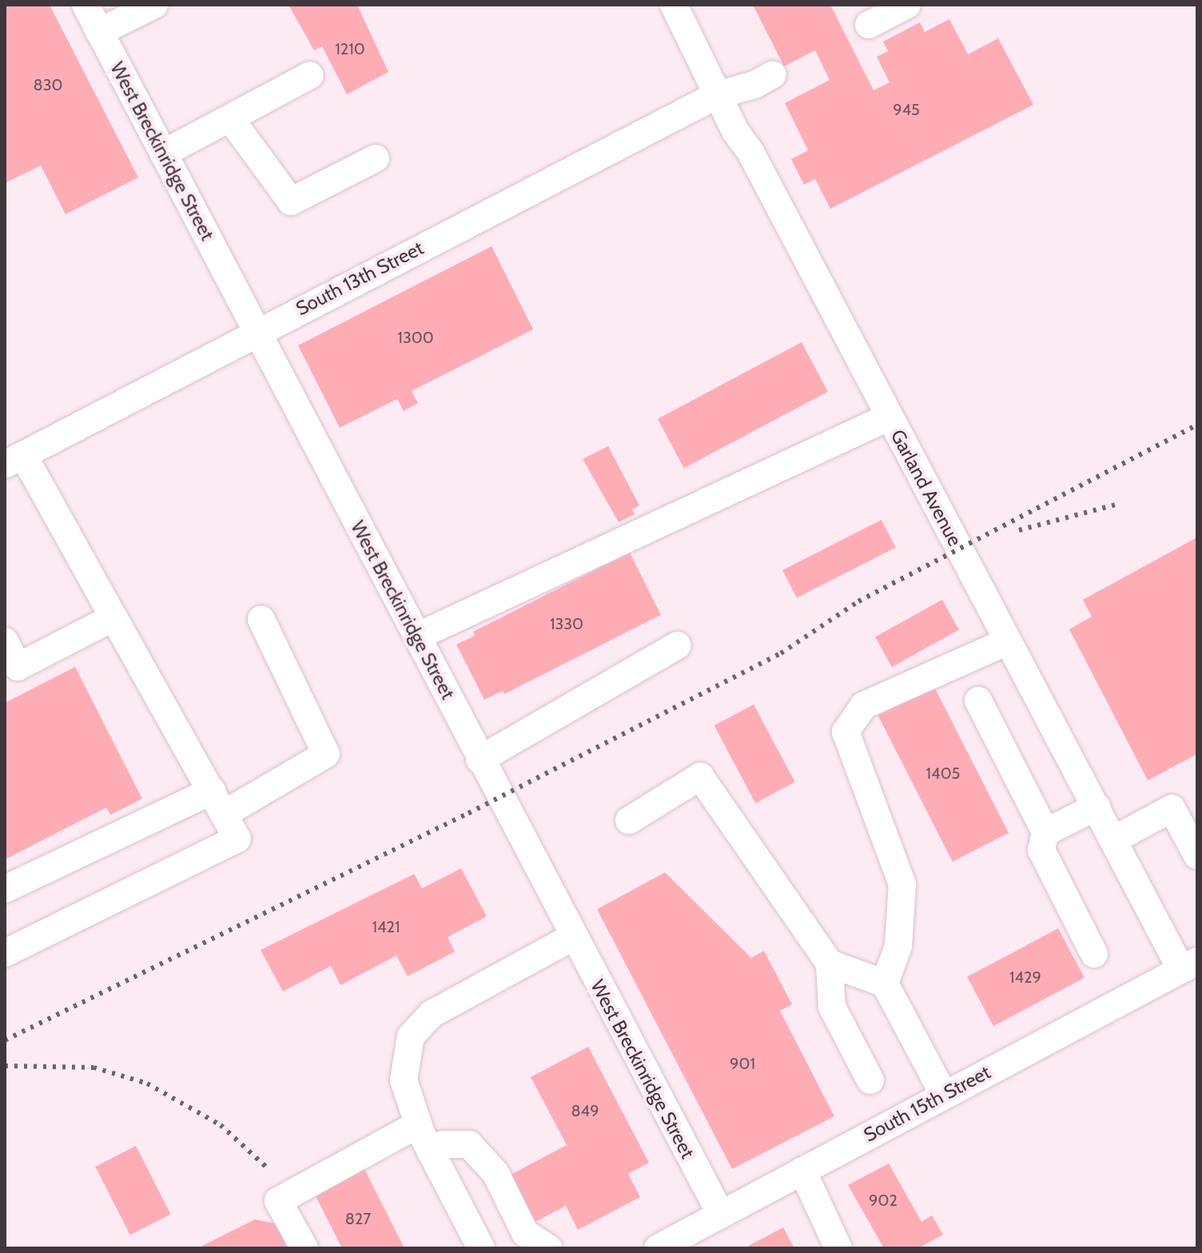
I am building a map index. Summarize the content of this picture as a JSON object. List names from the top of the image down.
{
  "streets": {
    "street": [
      "West Breckinridge Street",
      "South 13th Street",
      "Garland Avenue",
      "South 15th Street"
    ]
  },
  "crossings": [
    ["West Breckinridge Street", "South 13th Street"],
    ["West Breckinridge Street", "South 15th Street"],
    ["South 13th Street", "Garland Avenue"],
    ["Garland Avenue", "South 15th Street"]
  ],
  "house_numbers": [
    "1210",
    "830",
    "945",
    "1300",
    "1330",
    "1405",
    "1421",
    "1429",
    "901",
    "849",
    "902",
    "827"
  ]
}
